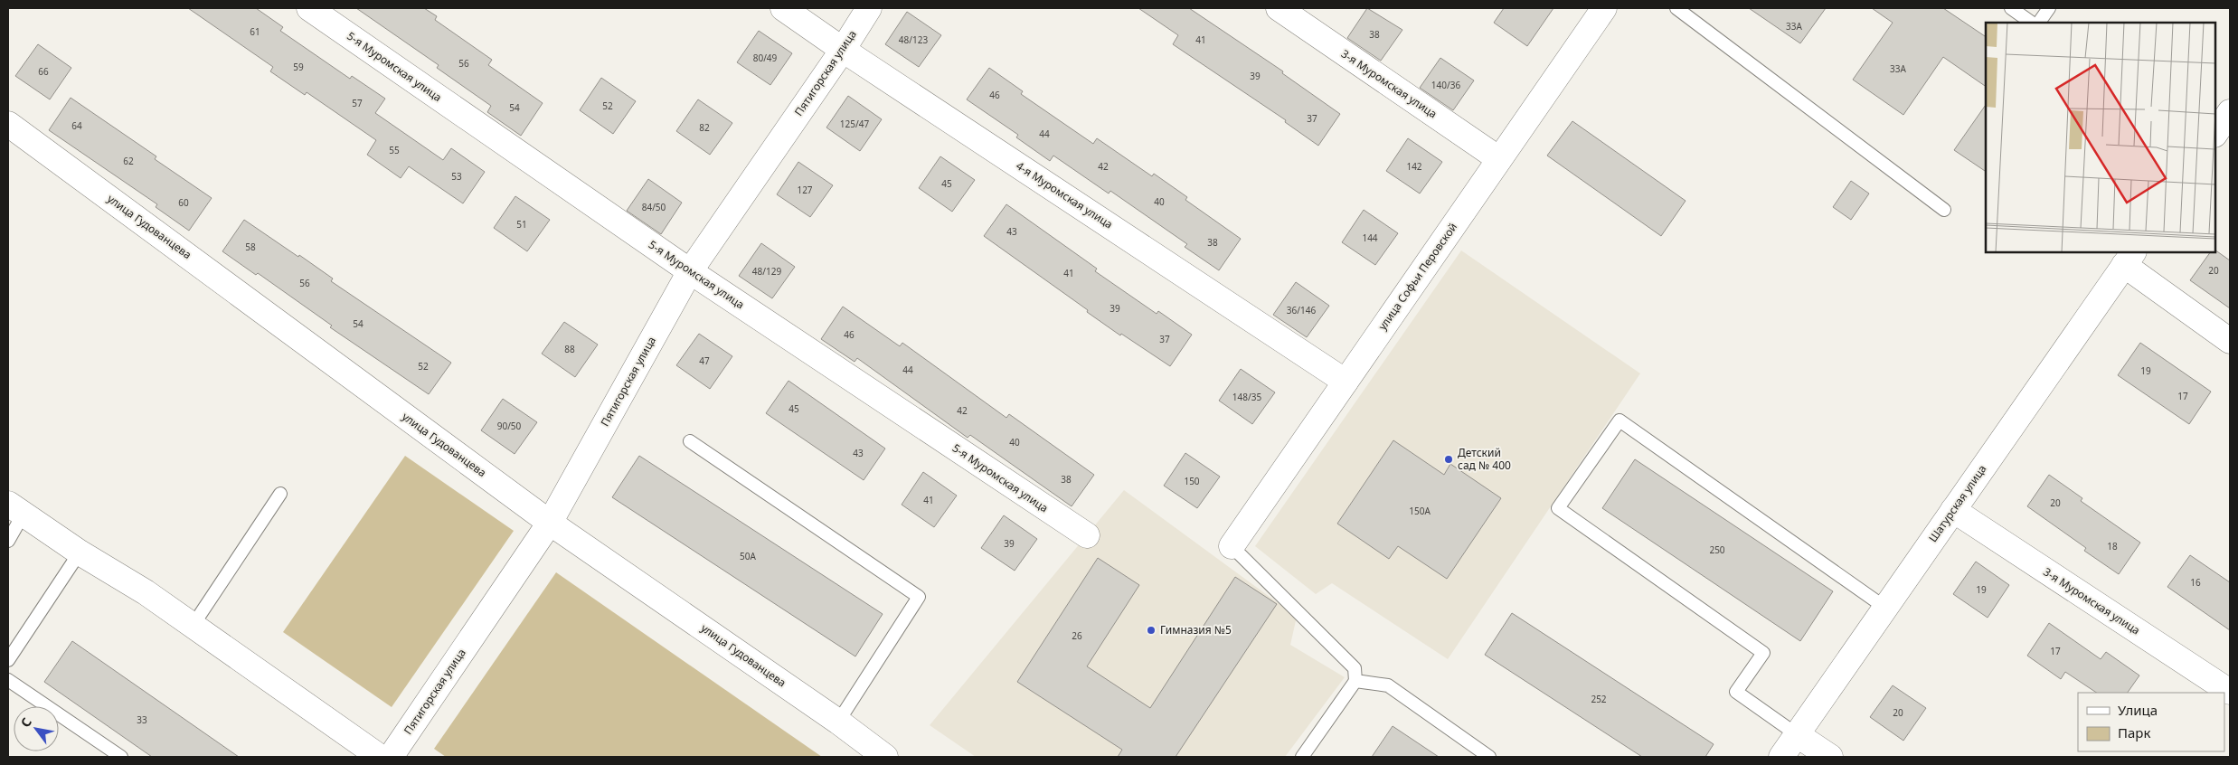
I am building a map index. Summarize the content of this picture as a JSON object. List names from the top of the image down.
{
  "streets": {
    "street": [
      "5-я Муромская улица",
      "Пятигорская улица",
      "3-я Муромская улица",
      "4-я Муромская улица",
      "улица Гудованцева",
      "улица Софьи Перовской",
      "Шатурская улица"
    ]
  },
  "crossings": [
    ["5-я Муромская улица", "Пятигорская улица"],
    ["Пятигорская улица", "4-я Муромская улица"],
    ["Пятигорская улица", "улица Гудованцева"],
    ["3-я Муромская улица", "улица Софьи Перовской"],
    ["3-я Муромская улица", "Шатурская улица"],
    ["4-я Муромская улица", "улица Софьи Перовской"]
  ],
  "places": ["Детский сад № 400", "Гимназия №5"],
  "house_numbers": [
    "33А",
    "61",
    "38",
    "48/123",
    "41",
    "80/49",
    "56",
    "59",
    "33А",
    "66",
    "39",
    "140/36",
    "46",
    "57",
    "52",
    "54",
    "37",
    "125/47",
    "64",
    "82",
    "44",
    "55",
    "62",
    "42",
    "142",
    "53",
    "45",
    "127",
    "40",
    "60",
    "84/50",
    "51",
    "43",
    "144",
    "38",
    "58",
    "20",
    "48/129",
    "41",
    "56",
    "39",
    "36/146",
    "54",
    "46",
    "37",
    "88",
    "47",
    "52",
    "44",
    "19",
    "17",
    "148/35",
    "45",
    "42",
    "90/50",
    "40",
    "43",
    "38",
    "150",
    "41",
    "20",
    "150А",
    "39",
    "18",
    "250",
    "50А",
    "16",
    "19",
    "26",
    "17",
    "252",
    "20",
    "33"
  ],
  "legend": ["Улица", "Парк"],
  "north": "top left"
}
